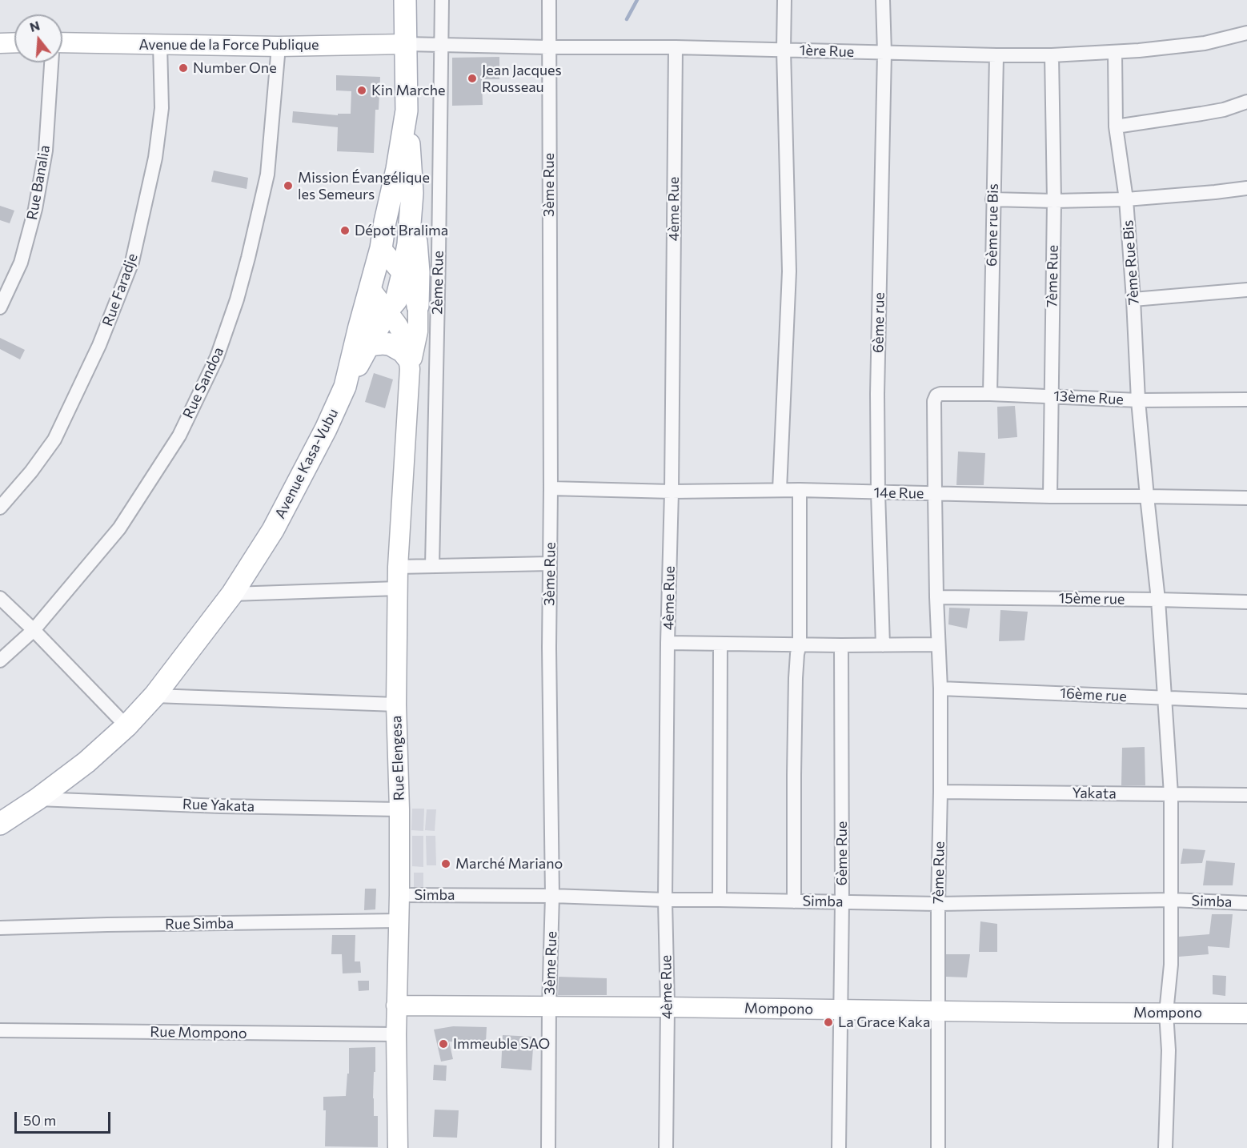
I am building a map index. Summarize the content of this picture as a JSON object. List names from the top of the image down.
{
  "streets": {
    "main road": ["Avenue Kasa-Vubu"],
    "street": [
      "Avenue de la Force Publique",
      "1ère Rue",
      "Rue Banalia",
      "3ème Rue",
      "4ème Rue",
      "6ème rue Bis",
      "7ème Rue Bis",
      "7ème Rue",
      "2ème Rue",
      "Rue Faradje",
      "6ème rue",
      "Rue Sandoa",
      "13ème Rue",
      "14e Rue",
      "15ème rue",
      "16ème rue",
      "Rue Elengesa",
      "Yakata",
      "Rue Yakata",
      "6ème Rue",
      "Simba",
      "Rue Simba",
      "Mompono",
      "Rue Mompono"
    ]
  },
  "crossings": [
    ["Avenue de la Force Publique", "1ère Rue"],
    ["Avenue de la Force Publique", "Rue Faradje"],
    ["Avenue de la Force Publique", "Rue Sandoa"],
    ["Avenue de la Force Publique", "Avenue Kasa-Vubu"],
    ["1ère Rue", "3ème Rue"],
    ["1ère Rue", "4ème Rue"],
    ["1ère Rue", "6ème rue Bis"],
    ["1ère Rue", "7ème Rue Bis"],
    ["1ère Rue", "7ème Rue"],
    ["1ère Rue", "2ème Rue"],
    ["1ère Rue", "6ème rue"],
    ["1ère Rue", "Avenue Kasa-Vubu"],
    ["3ème Rue", "14e Rue"],
    ["3ème Rue", "Simba"],
    ["3ème Rue", "Mompono"],
    ["4ème Rue", "14e Rue"],
    ["4ème Rue", "Simba"],
    ["4ème Rue", "Mompono"],
    ["6ème rue Bis", "13ème Rue"],
    ["7ème Rue Bis", "13ème Rue"],
    ["7ème Rue Bis", "14e Rue"],
    ["7ème Rue Bis", "15ème rue"],
    ["7ème Rue Bis", "16ème rue"],
    ["7ème Rue Bis", "Yakata"],
    ["7ème Rue Bis", "Simba"],
    ["7ème Rue Bis", "Mompono"],
    ["7ème Rue", "13ème Rue"],
    ["7ème Rue", "14e Rue"],
    ["7ème Rue", "15ème rue"],
    ["7ème Rue", "16ème rue"],
    ["7ème Rue", "Yakata"],
    ["7ème Rue", "Simba"],
    ["7ème Rue", "Mompono"],
    ["6ème rue", "14e Rue"],
    ["Avenue Kasa-Vubu", "Rue Yakata"],
    ["Rue Elengesa", "Rue Yakata"],
    ["Rue Elengesa", "Simba"],
    ["Rue Elengesa", "Rue Simba"],
    ["Rue Elengesa", "Mompono"],
    ["Rue Elengesa", "Rue Mompono"],
    ["6ème Rue", "Simba"],
    ["6ème Rue", "Mompono"]
  ],
  "places": [
    "Number One",
    "Jean Jacques Rousseau",
    "Kin Marche",
    "Mission Évangélique les Semeurs",
    "Dépot Bralima",
    "Marché Mariano",
    "La Grace Kaka",
    "Immeuble SAO"
  ],
  "scale_bar": "50 m",
  "north": "top"
}
